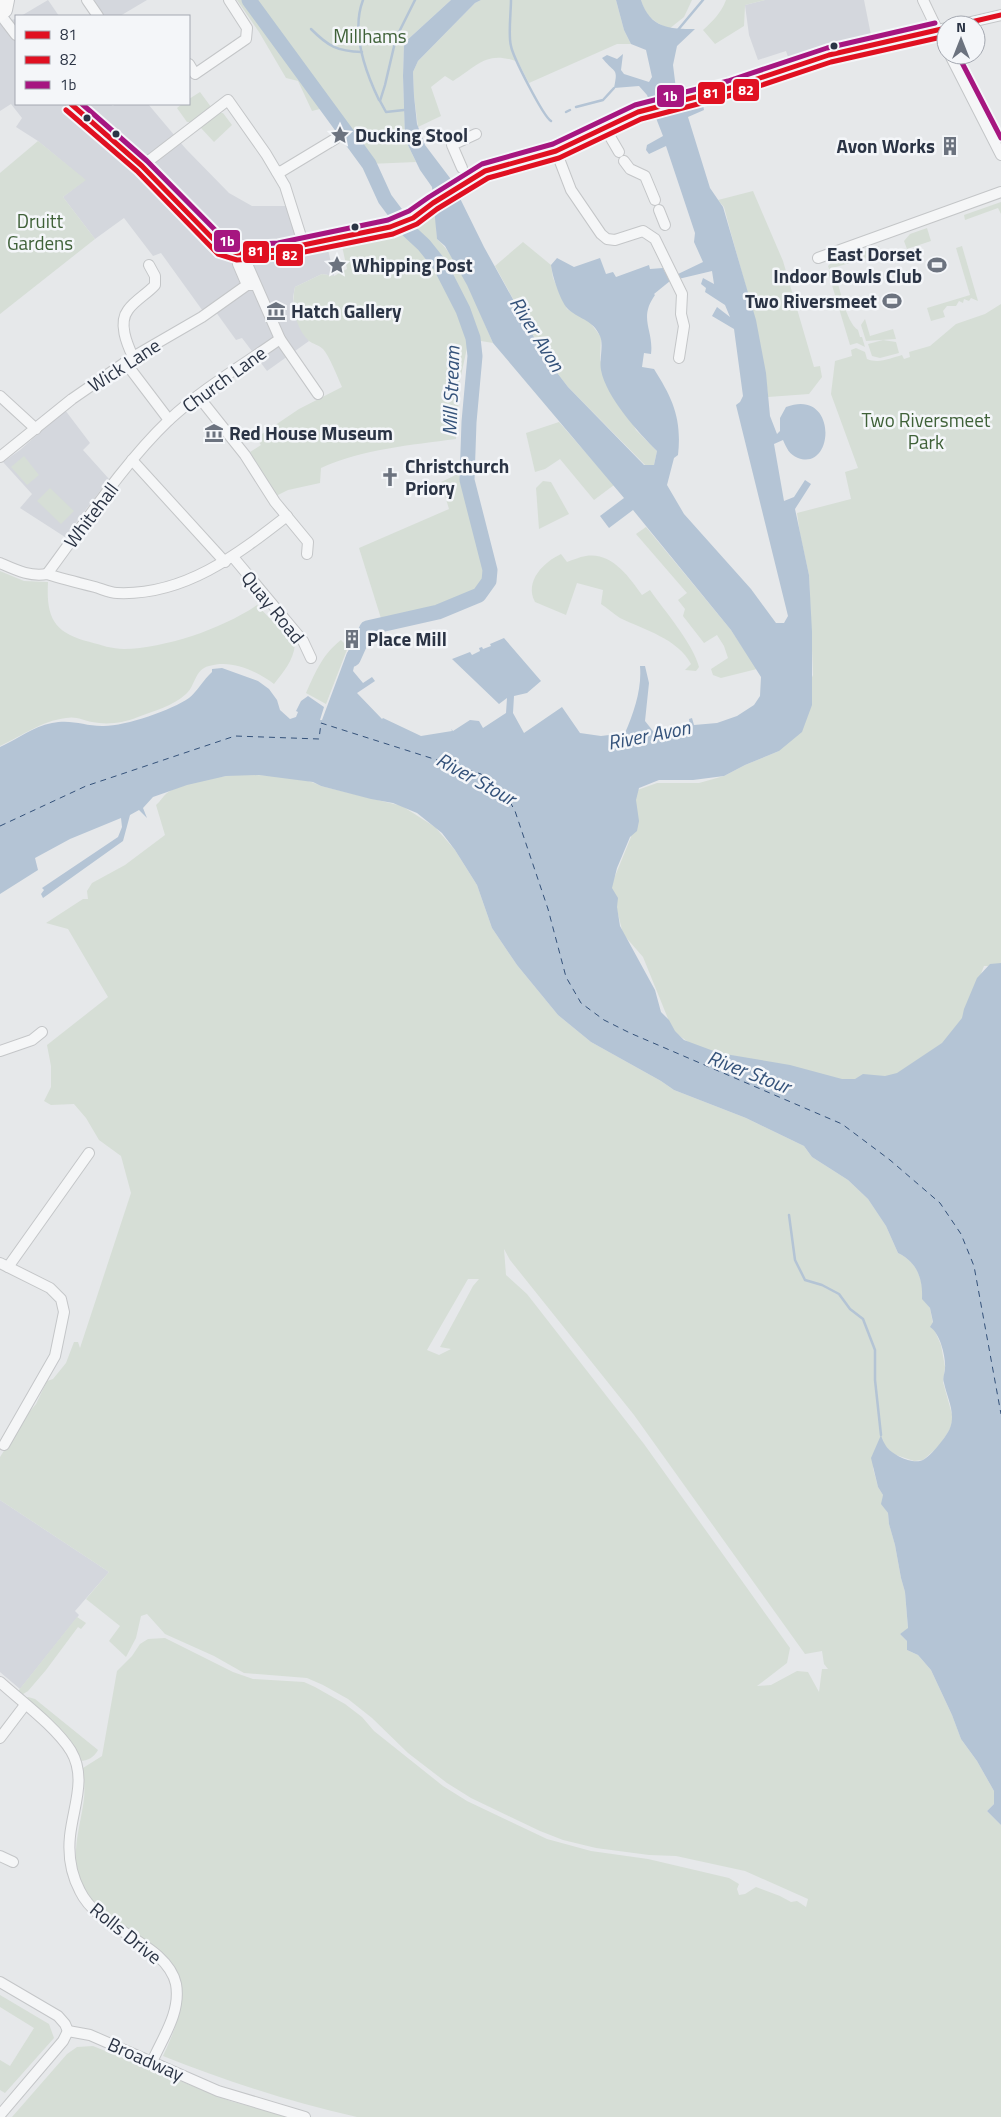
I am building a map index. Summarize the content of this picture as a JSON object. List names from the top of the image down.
{
  "streets": {
    "street": [
      "Wick Lane",
      "Church Lane",
      "Whitehall",
      "Quay Road",
      "Rolls Drive",
      "Broadway"
    ]
  },
  "crossings": [
    ["Church Lane", "Whitehall"],
    ["Rolls Drive", "Broadway"]
  ],
  "water": ["River Avon", "Mill Stream", "River Stour"],
  "parks": ["Millhams", "Druitt Gardens", "Two Riversmeet Park"],
  "places": {
    "place": ["Ducking Stool", "Whipping Post"],
    "building": ["Avon Works", "Place Mill"],
    "sports": ["East Dorset Indoor Bowls Club", "Two Riversmeet"],
    "museum": ["Hatch Gallery", "Red House Museum"],
    "church": ["Christchurch Priory"]
  },
  "lines": ["transit line 81", "transit line 1b", "transit line 82"],
  "legend": ["81", "82", "1b"],
  "north": "top"
}
